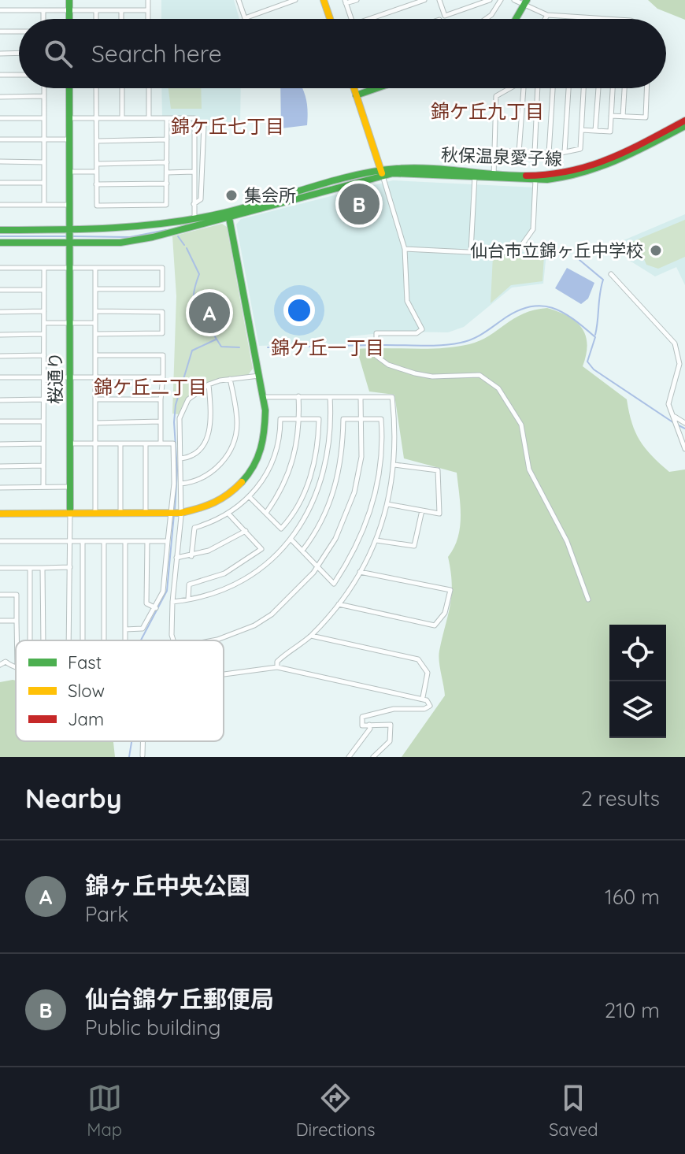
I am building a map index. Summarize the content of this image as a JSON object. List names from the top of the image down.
{
  "streets": {
    "street": ["秋保温泉愛子線", "桜通り"]
  },
  "districts": [
    "錦ケ丘九丁目",
    "錦ケ丘七丁目",
    "錦ケ丘一丁目",
    "錦ケ丘二丁目"
  ],
  "places": ["集会所", "仙台市立錦ヶ丘中学校"],
  "legend": ["Fast", "Slow", "Jam"],
  "page": {
    "search": "Search here",
    "pins": ["B", "A"],
    "heading": ["Nearby", "2 results"],
    "list": [
      {
        "mark": "A",
        "name": "錦ヶ丘中央公園",
        "note": "Park",
        "value": "160 m"
      },
      {
        "mark": "B",
        "name": "仙台錦ケ丘郵便局",
        "note": "Public building",
        "value": "210 m"
      }
    ],
    "nav": ["Map", "Directions", "Saved"]
  }
}
